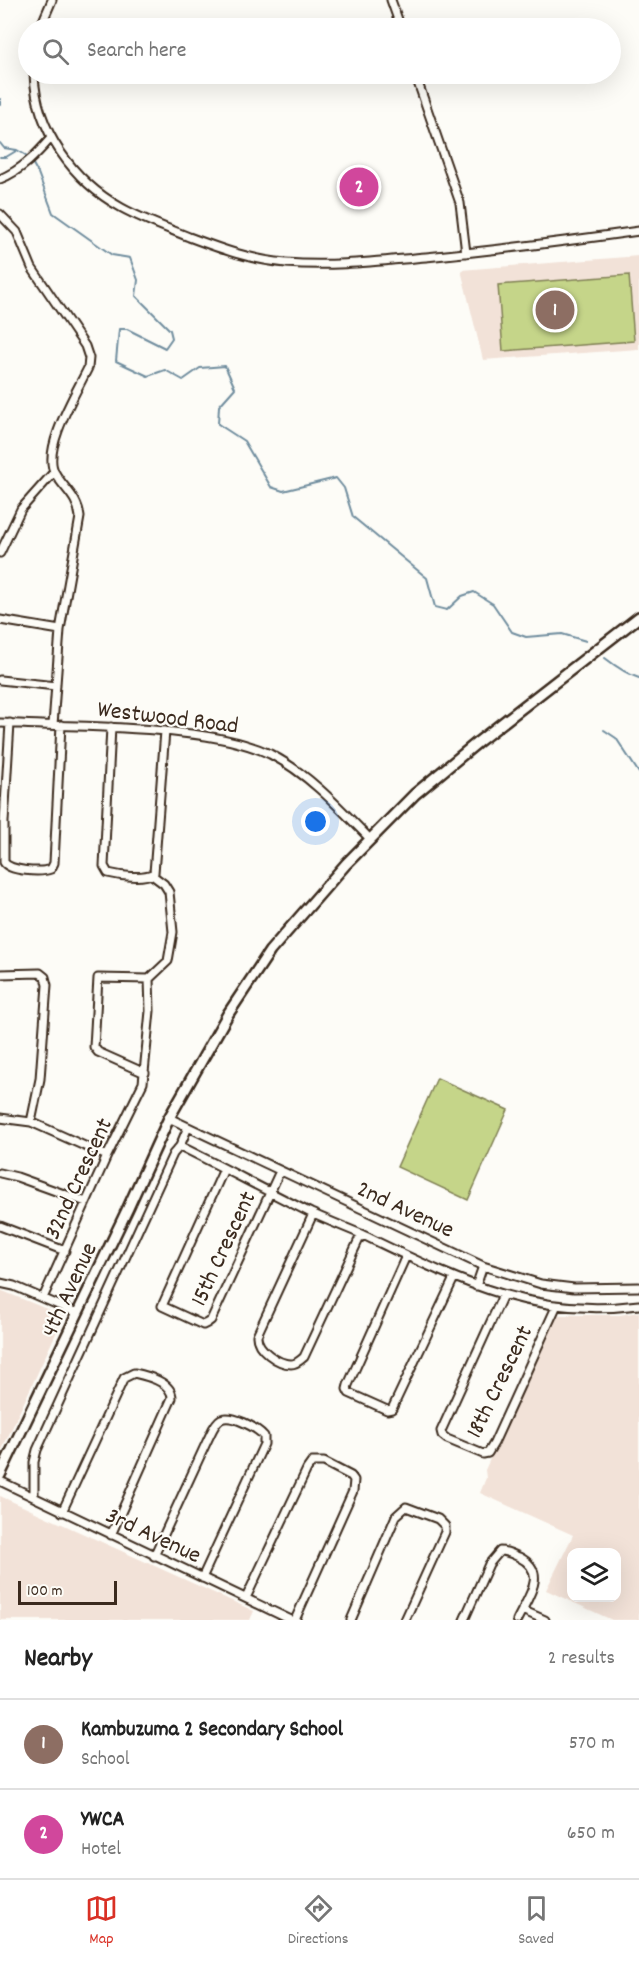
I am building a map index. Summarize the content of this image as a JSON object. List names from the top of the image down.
{
  "streets": {
    "street": [
      "Westwood Road",
      "32nd Crescent",
      "2nd Avenue",
      "15th Crescent",
      "4th Avenue",
      "18th Crescent",
      "3rd Avenue"
    ]
  },
  "crossings": [
    ["Westwood Road", "4th Avenue"],
    ["2nd Avenue", "15th Crescent"],
    ["2nd Avenue", "4th Avenue"]
  ],
  "scale_bar": "100 m",
  "page": {
    "search": "Search here",
    "pins": ["2", "1"],
    "scale": "100 m",
    "heading": ["Nearby", "2 results"],
    "list": [
      {
        "mark": "1",
        "name": "Kambuzuma 2 Secondary School",
        "note": "School",
        "value": "570 m"
      },
      {
        "mark": "2",
        "name": "YWCA",
        "note": "Hotel",
        "value": "650 m"
      }
    ],
    "nav": ["Map", "Directions", "Saved"]
  }
}
